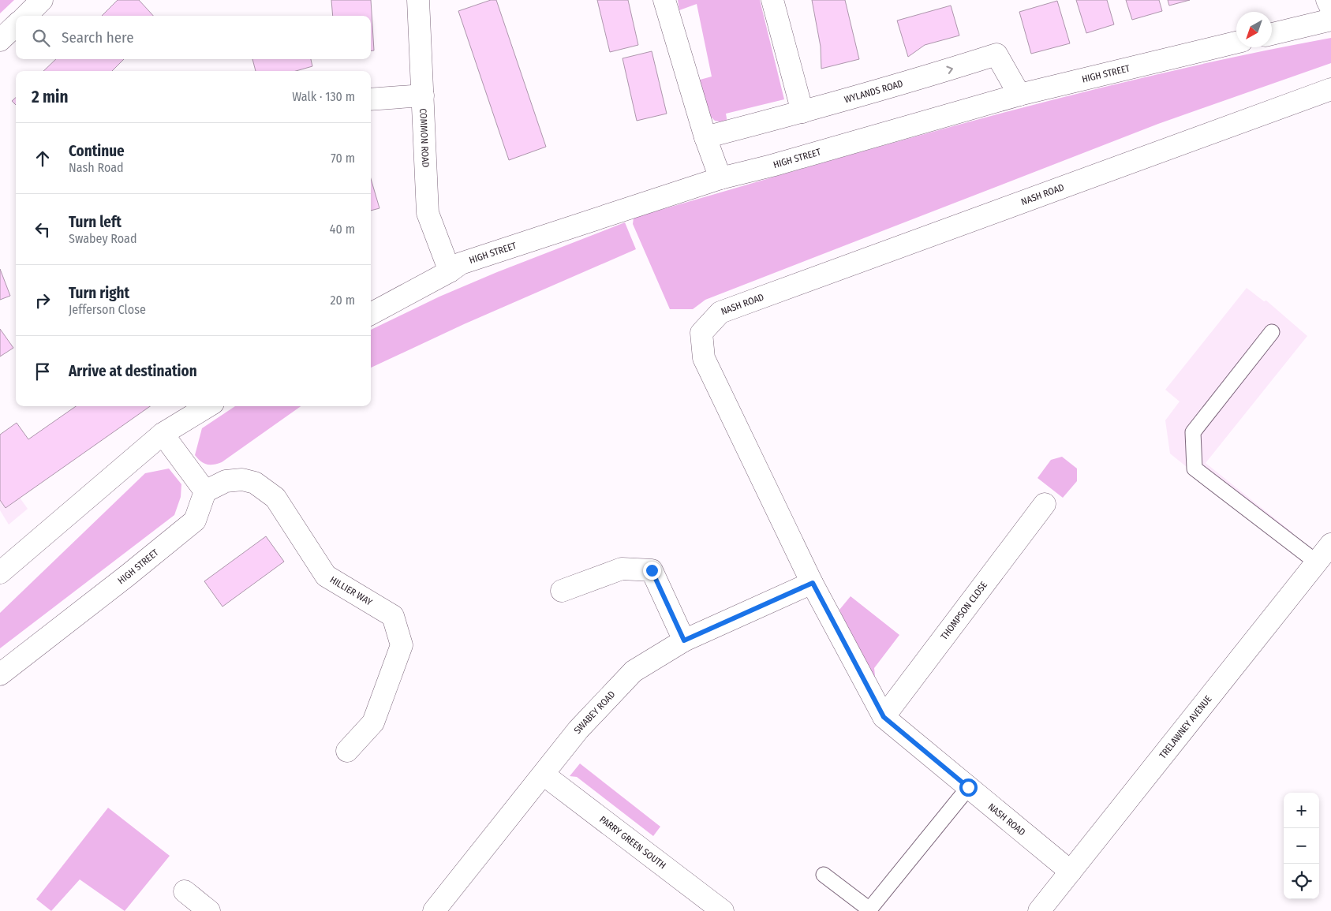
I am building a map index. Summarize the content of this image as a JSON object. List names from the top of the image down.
{
  "streets": {
    "street": [
      "HIGH STREET",
      "WYLANDS ROAD",
      "COMMON ROAD",
      "NASH ROAD",
      "HILLIER WAY",
      "THOMPSON CLOSE",
      "SWABEY ROAD",
      "TRELAWNEY AVENUE",
      "PARRY GREEN SOUTH"
    ]
  },
  "crossings": [
    ["HIGH STREET", "WYLANDS ROAD"],
    ["HIGH STREET", "COMMON ROAD"],
    ["HIGH STREET", "HILLIER WAY"],
    ["NASH ROAD", "THOMPSON CLOSE"],
    ["NASH ROAD", "SWABEY ROAD"],
    ["NASH ROAD", "TRELAWNEY AVENUE"],
    ["SWABEY ROAD", "PARRY GREEN SOUTH"]
  ],
  "one_way": ["WYLANDS ROAD"],
  "north": "bottom left",
  "page": {
    "search": "Search here",
    "heading": ["2 min", "Walk · 130 m"],
    "list": [
      ["Continue", "Nash Road", "70 m"],
      ["Turn left", "Swabey Road", "40 m"],
      ["Turn right", "Jefferson Close", "20 m"],
      "Arrive at destination"
    ],
    "map_buttons": ["+", "−"]
  }
}
